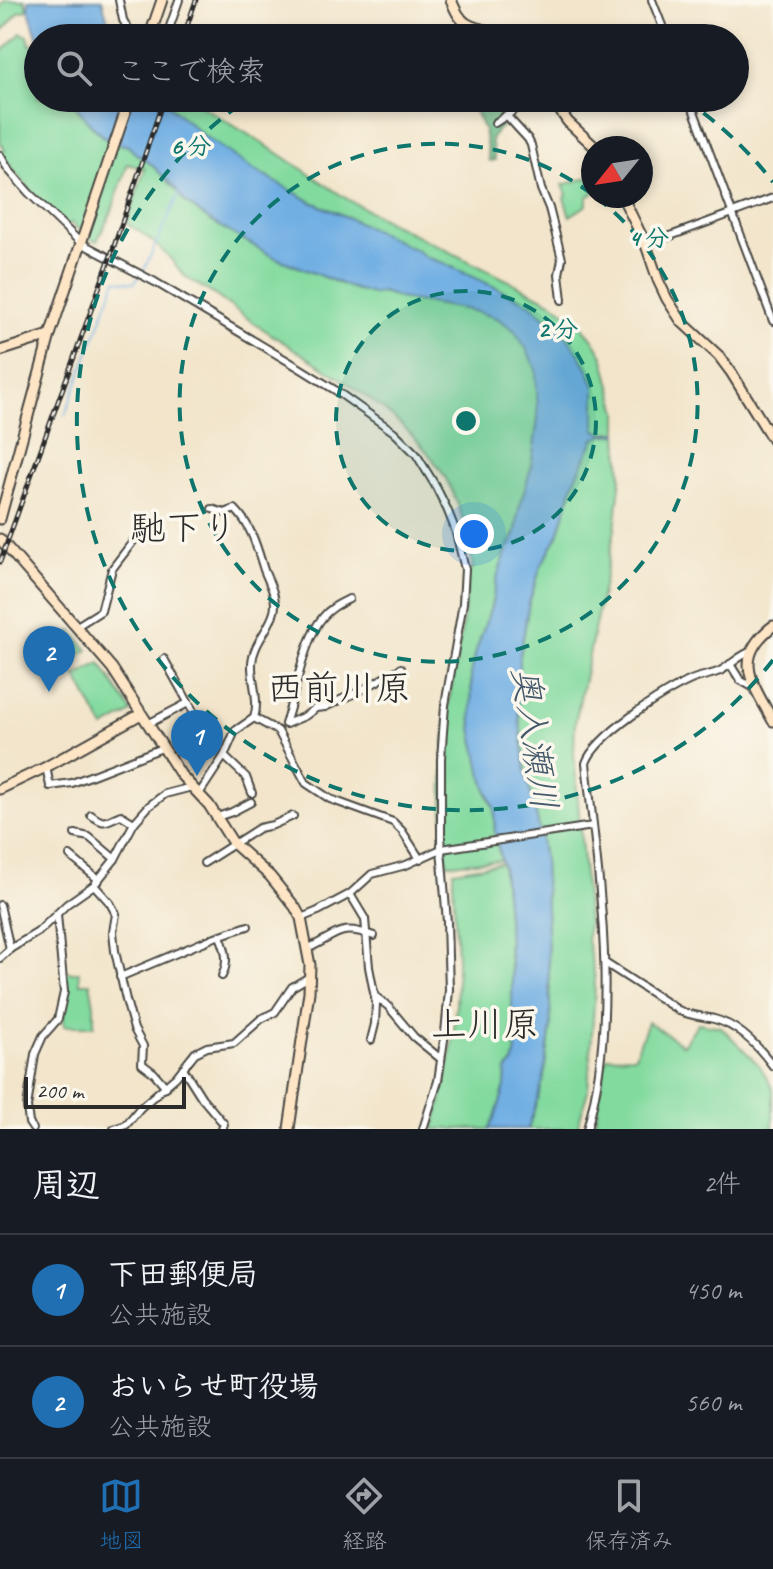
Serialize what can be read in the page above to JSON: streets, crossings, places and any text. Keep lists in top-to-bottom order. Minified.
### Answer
{"districts":["馳下り","西前川原","上川原"],"water":["奥入瀬川"],"scale_bar":"200 m","north":"bottom left","page":{"search":"ここで検索","pins":["2","1"],"scale":"200 m","heading":["周辺","2件"],"list":[{"mark":"1","name":"下田郵便局","note":"公共施設","value":"450 m"},{"mark":"2","name":"おいらせ町役場","note":"公共施設","value":"560 m"}],"nav":["地図","経路","保存済み"]},"rings":["6 分","4 分","2 分"]}
